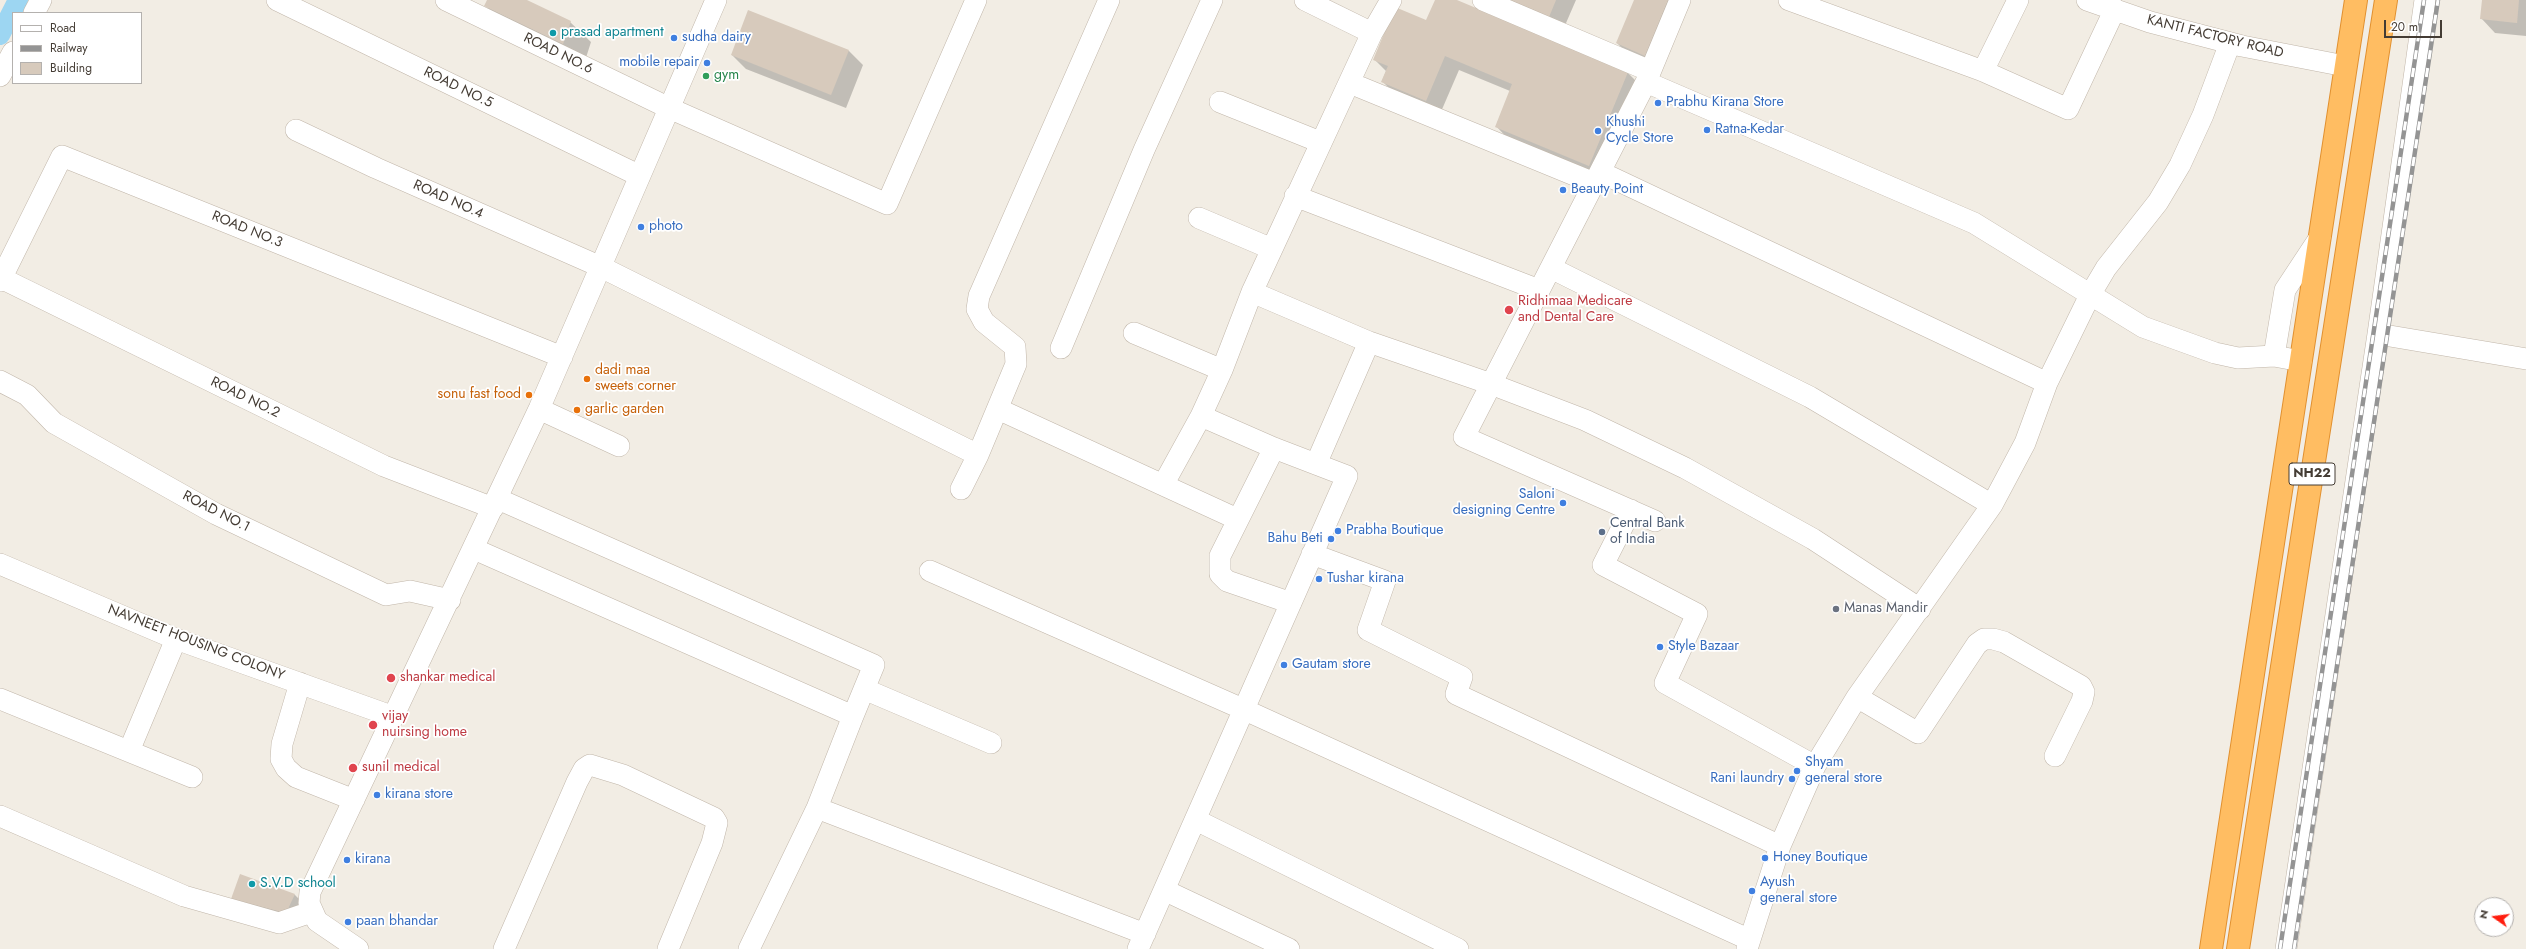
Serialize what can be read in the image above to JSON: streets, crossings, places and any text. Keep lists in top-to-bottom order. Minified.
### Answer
{"streets":{"highway":["NH22"],"street":["KANTI FACTORY ROAD","ROAD NO.6","ROAD NO.5","ROAD NO.4","ROAD NO.3","ROAD NO.2","ROAD NO.1","NAVNEET HOUSING COLONY"]},"crossings":[["KANTI FACTORY ROAD","NH22"],["ROAD NO.3","ROAD NO.2"]],"places":["prasad apartment","sudha dairy","mobile repair","gym","Prabhu Kirana Store","Ratna-Kedar","Khushi Cycle Store","Beauty Point","photo","Ridhimaa Medicare and Dental Care","dadi maa sweets corner","sonu fast food","garlic garden","Saloni designing Centre","Prabha Boutique","Central Bank of India","Bahu Beti","Tushar kirana","Manas Mandir","Style Bazaar","Gautam store","shankar medical","vijay nuirsing home","sunil medical","Shyam general store","Rani laundry","kirana store","Honey Boutique","kirana","S.V.D school","Ayush general store","paan bhandar"],"legend":["Road","Railway","Building"],"scale_bar":"20 m","north":"left"}
